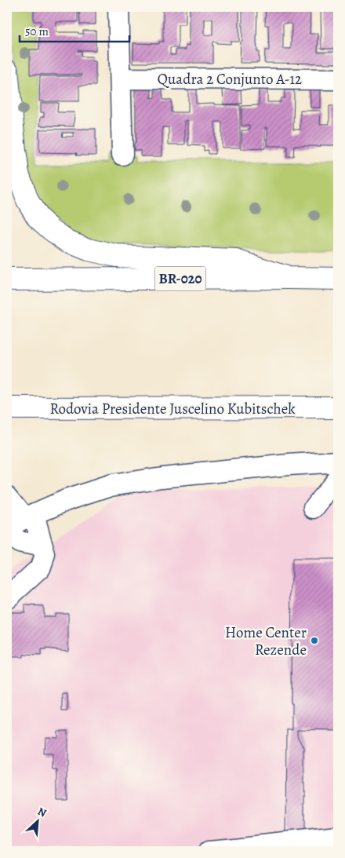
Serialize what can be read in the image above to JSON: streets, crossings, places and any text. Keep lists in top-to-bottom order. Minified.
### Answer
{"streets":{"main road":["BR-020","Rodovia Presidente Juscelino Kubitschek"],"street":["Quadra 2 Conjunto A-12"]},"places":["Home Center Rezende"],"scale_bar":"50 m","north":"top right"}
